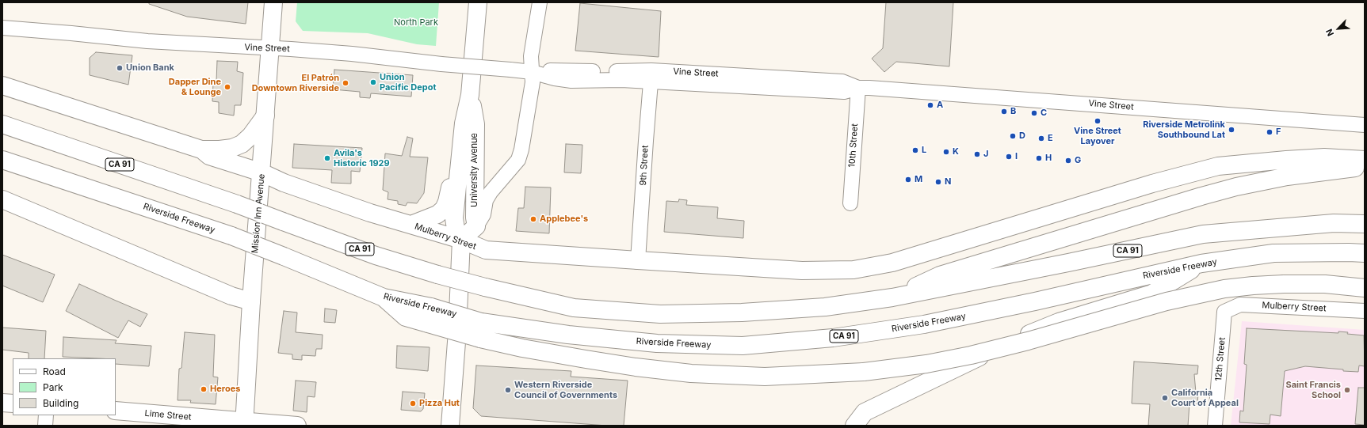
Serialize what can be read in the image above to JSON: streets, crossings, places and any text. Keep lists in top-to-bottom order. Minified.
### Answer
{"streets":{"main road":["CA 91","University Avenue","Mission Inn Avenue","Riverside Freeway","Mulberry Street","Lime Street"],"street":["Vine Street","10th Street","9th Street","12th Street"]},"crossings":[["Vine Street","10th Street"],["Vine Street","9th Street"],["Vine Street","Mission Inn Avenue"],["9th Street","Mulberry Street"],["University Avenue","Mulberry Street"],["Mission Inn Avenue","Mulberry Street"],["Mission Inn Avenue","Lime Street"],["Mulberry Street","12th Street"]],"parks":["North Park"],"places":["Union Bank","Union Pacific Depot","El Patrón Downtown Riverside","Dapper Dine & Lounge","A","B","C","Vine Street Layover","Riverside Metrolink Southbound Lat","F","D","E","L","K","J","I","Avila's Historic 1929","H","G","M","N","Applebee's","Heroes","Western Riverside Council of Governments","Saint Francis School","California Court of Appeal","Pizza Hut"],"legend":["Road","Park","Building"],"north":"bottom left"}
